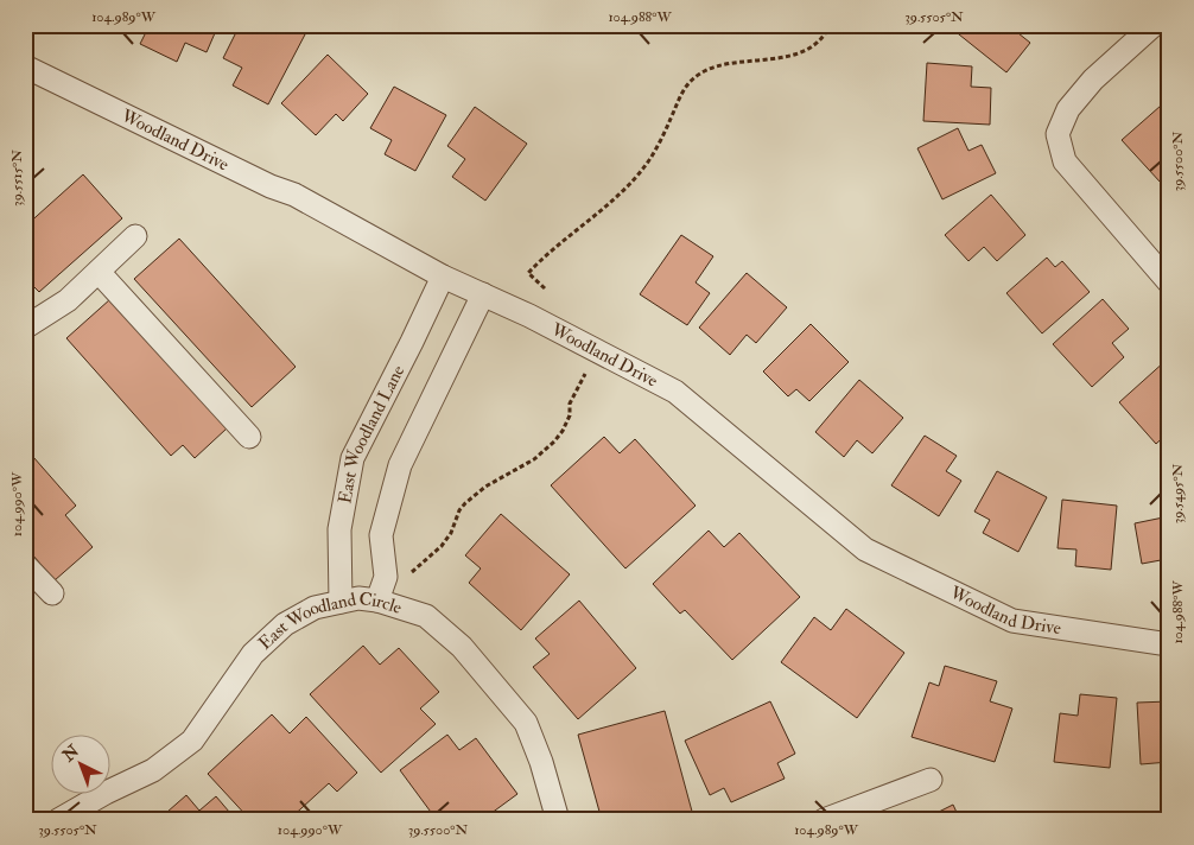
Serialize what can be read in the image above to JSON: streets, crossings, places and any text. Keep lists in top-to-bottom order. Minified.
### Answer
{"streets":{"street":["Woodland Drive","East Woodland Lane","East Woodland Circle"]},"crossings":[["Woodland Drive","East Woodland Lane"],["East Woodland Lane","East Woodland Circle"]],"north":"top left","coordinates":["104.989°W","104.988°W","39.5505°N","39.5500°N","39.5515°N","39.5495°N","104.990°W"]}
